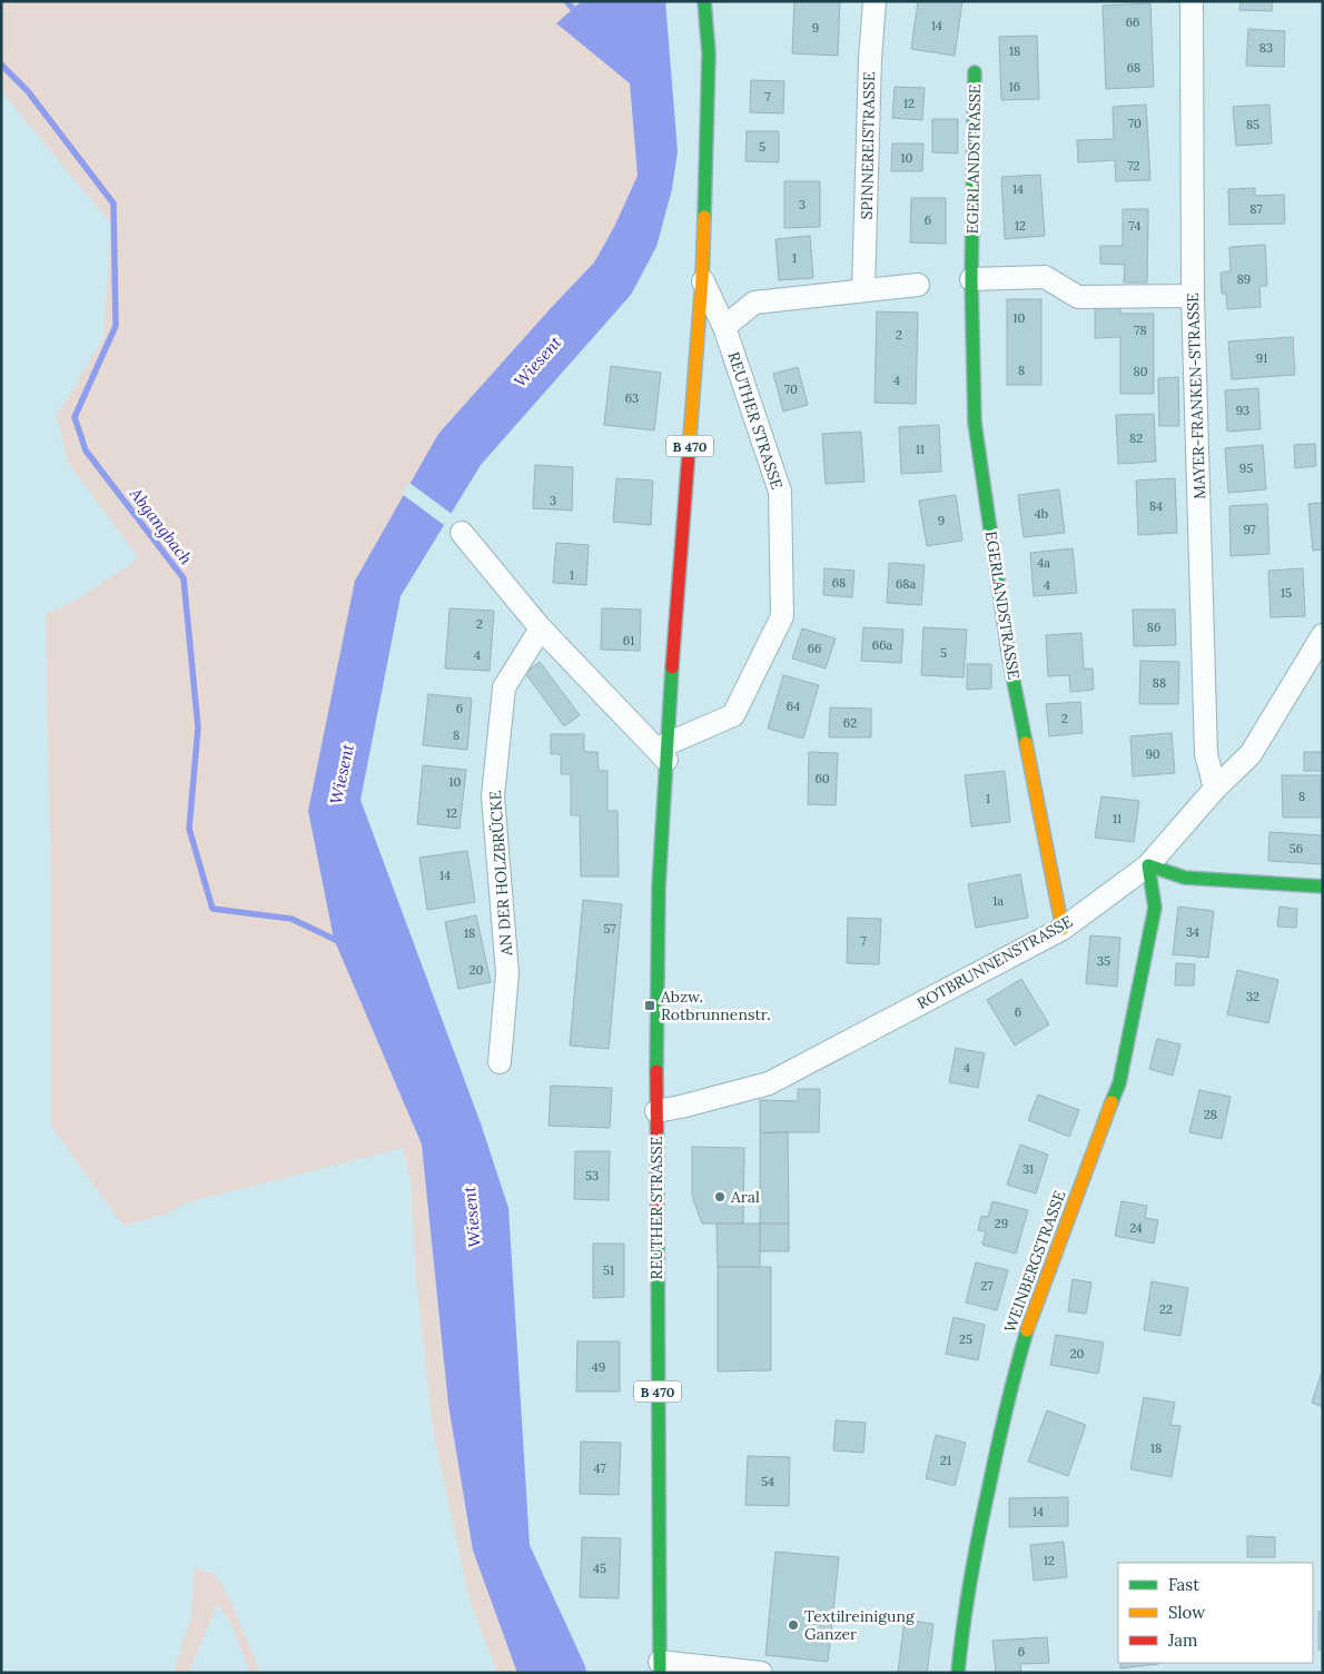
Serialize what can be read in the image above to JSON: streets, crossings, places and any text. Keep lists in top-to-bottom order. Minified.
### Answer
{"streets":{"street":["SPINNEREISTRASSE","EGERLANDSTRASSE","MAYER-FRANKEN-STRASSE","REUTHER STRASSE","B 470","AN DER HOLZBRÜCKE","ROTBRUNNENSTRASSE","WEINBERGSTRASSE"]},"crossings":[["EGERLANDSTRASSE","ROTBRUNNENSTRASSE"],["MAYER-FRANKEN-STRASSE","ROTBRUNNENSTRASSE"],["REUTHER STRASSE","ROTBRUNNENSTRASSE"],["ROTBRUNNENSTRASSE","WEINBERGSTRASSE"]],"water":["Wiesent","Abgangbach"],"places":{"transit":["Abzw. Rotbrunnenstr."],"other":["Aral","Textilreinigung Ganzer"]},"house_numbers":["66","14","9","83","18","68","16","7","12","70","85","5","10","72","14","3","87","6","12","74","1","89","10","78","2","91","8","80","4","70","63","93","82","11","95","3","84","4b","9","97","4a","1","68","68a","4","15","2","86","61","66a","66","5","4","88","64","6","2","62","8","90","60","10","8","1","12","11","56","14","1a","57","34","18","7","35","20","32","6","4","28","31","53","29","24","51","27","22","25","20","49","18","21","47","54","14","12","45","6"],"legend":["Fast","Slow","Jam"]}
